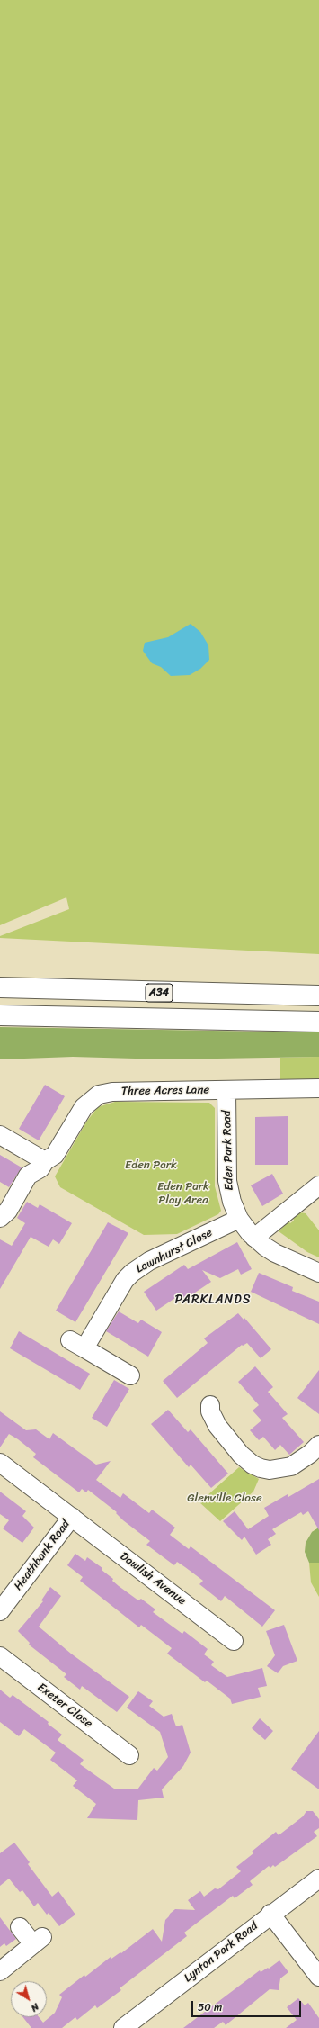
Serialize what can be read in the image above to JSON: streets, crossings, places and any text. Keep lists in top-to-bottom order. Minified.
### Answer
{"streets":{"highway":["A34"],"street":["Three Acres Lane","Eden Park Road","Lawnhurst Close","Heathbank Road","Dawlish Avenue","Exeter Close","Lynton Park Road"]},"crossings":[["Three Acres Lane","Eden Park Road"],["Eden Park Road","Lawnhurst Close"],["Heathbank Road","Dawlish Avenue"]],"districts":["PARKLANDS"],"parks":["Eden Park","Eden Park Play Area","Glenville Close"],"scale_bar":"50 m","north":"bottom right"}
